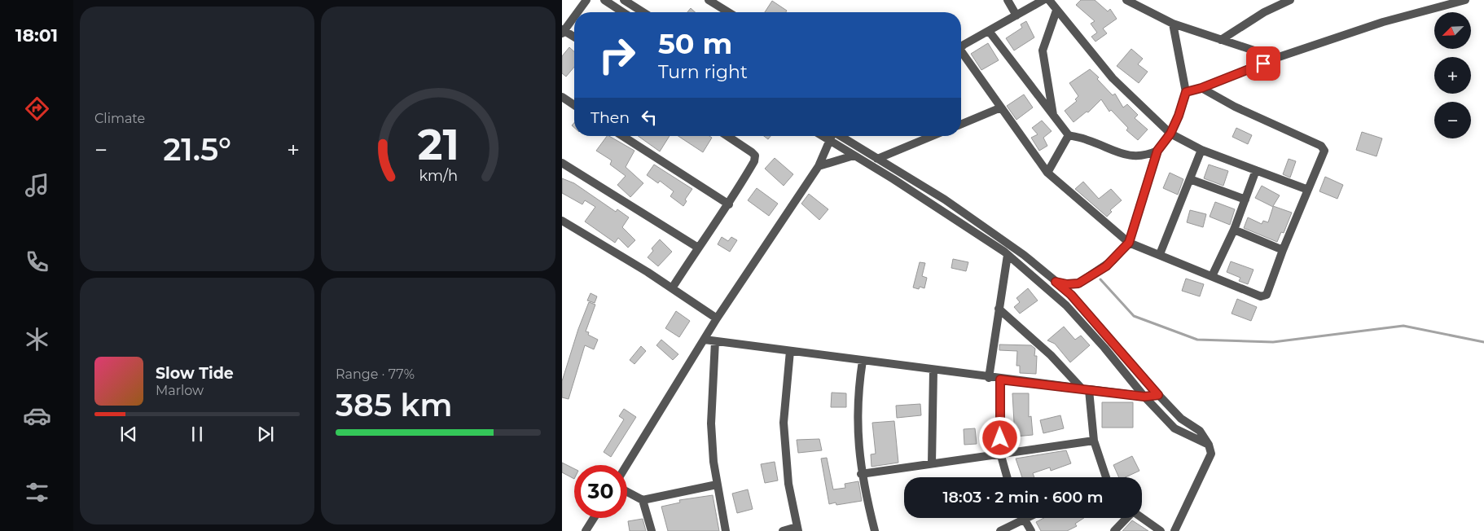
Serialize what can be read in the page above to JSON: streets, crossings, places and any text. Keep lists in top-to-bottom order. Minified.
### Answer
{"north":"bottom left","page":{"tabs":"18:01","tile":["Climate",["Range · 77%","385 km"]],"map_buttons":["+","−"],"turn":["50 m","Turn right"],"then":"Then","heat":["−","21.5°","+"],"song":["Slow Tide","Marlow"],"limit":"30","trip":"18:03 · 2 min · 600 m","gauge":["21","km/h"]}}
